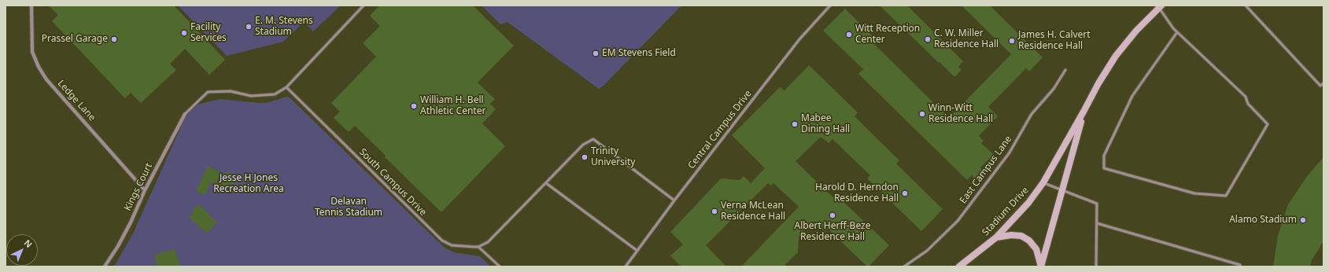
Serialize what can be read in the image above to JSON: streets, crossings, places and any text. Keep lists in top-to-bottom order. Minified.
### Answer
{"streets":{"main road":["Stadium Drive"],"street":["Ledge Lane","Kings Court"],"lane":["Central Campus Drive","East Campus Lane","South Campus Drive"]},"crossings":[["Ledge Lane","Kings Court"]],"parks":["Jesse H Jones Recreation Area","Delavan Tennis Stadium"],"places":["E. M. Stevens Stadium","Facility Services","Witt Reception Center","Prassel Garage","C. W. Miller Residence Hall","James H. Calvert Residence Hall","EM Stevens Field","William H. Bell Athletic Center","Winn-Witt Residence Hall","Mabee Dining Hall","Trinity University","Harold D. Herndon Residence Hall","Verna McLean Residence Hall","Albert Herff-Beze Residence Hall","Alamo Stadium"],"north":"top right"}
